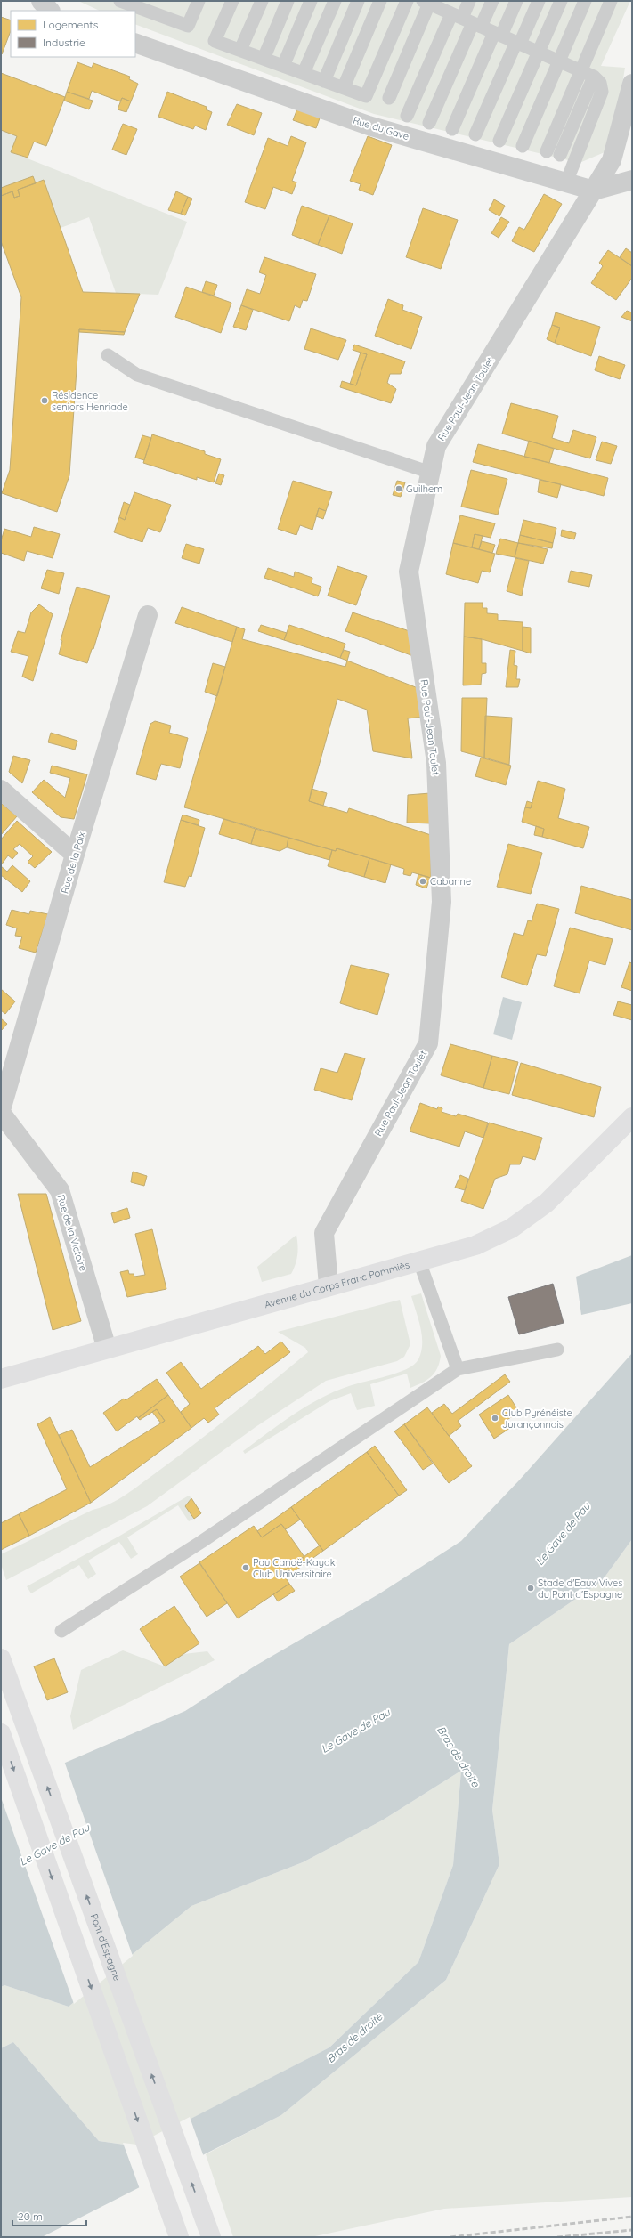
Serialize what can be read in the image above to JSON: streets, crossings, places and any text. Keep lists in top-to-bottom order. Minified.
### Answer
{"streets":{"main road":["Avenue du Corps Franc Pommiès","Pont d'Espagne"],"street":["Rue du Gave","Rue Paul-Jean Toulet","Rue de la Paix","Rue de la Victoire"]},"crossings":[["Rue du Gave","Rue Paul-Jean Toulet"],["Rue Paul-Jean Toulet","Avenue du Corps Franc Pommiès"],["Rue de la Victoire","Avenue du Corps Franc Pommiès"]],"water":["Le Gave de Pau","Bras de droite"],"places":["Résidence seniors Henriade","Guilhem","Cabanne","Club Pyrénéiste Jurançonnais","Pau Canoë-Kayak Club Universitaire","Stade d'Eaux Vives du Pont d'Espagne"],"legend":["Logements","Industrie"],"scale_bar":"20 m"}
